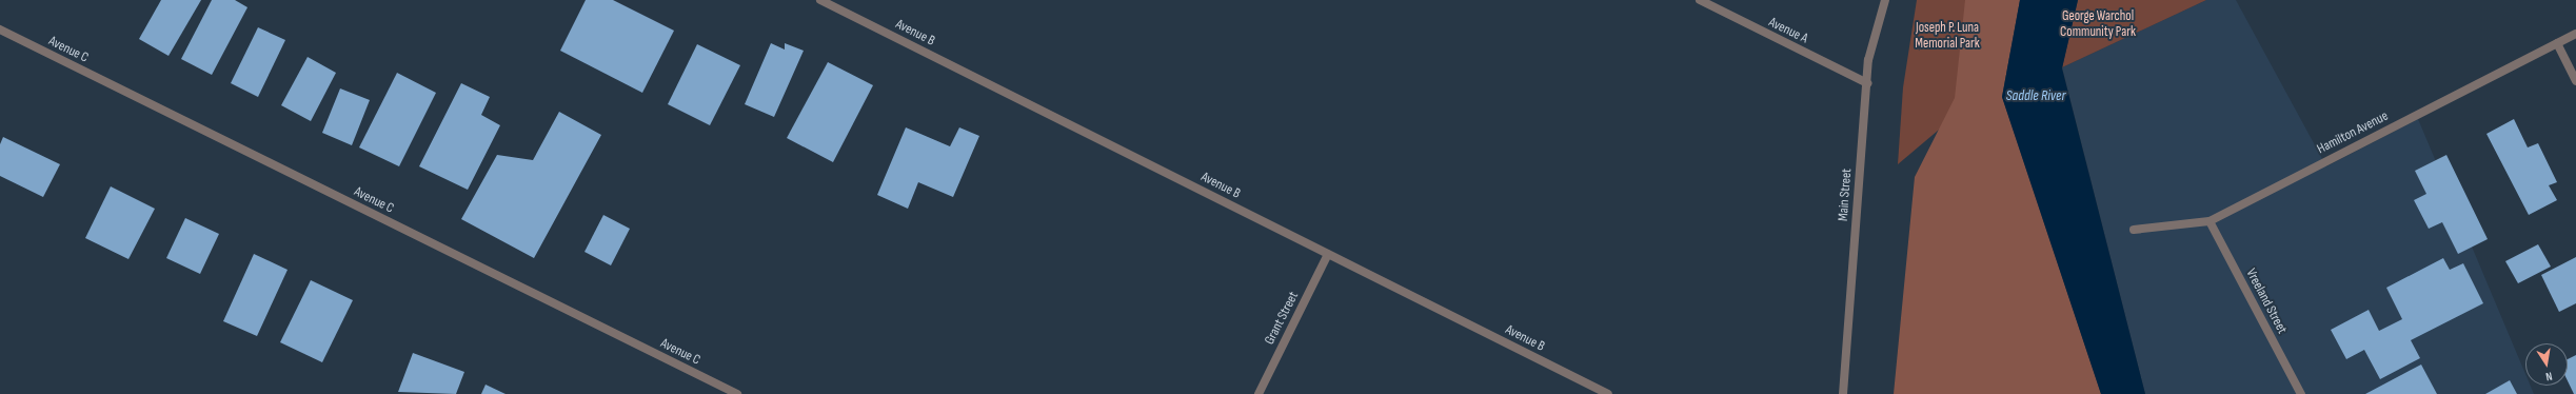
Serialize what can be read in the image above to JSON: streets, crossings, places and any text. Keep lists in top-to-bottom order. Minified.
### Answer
{"streets":{"street":["Avenue A","Avenue B","Avenue C","Hamilton Avenue","Main Street","Vreeland Street","Grant Street"]},"crossings":[["Avenue A","Main Street"],["Avenue B","Grant Street"],["Hamilton Avenue","Vreeland Street"]],"water":["Saddle River"],"parks":["George Warchol Community Park","Joseph P. Luna Memorial Park"],"north":"bottom"}
